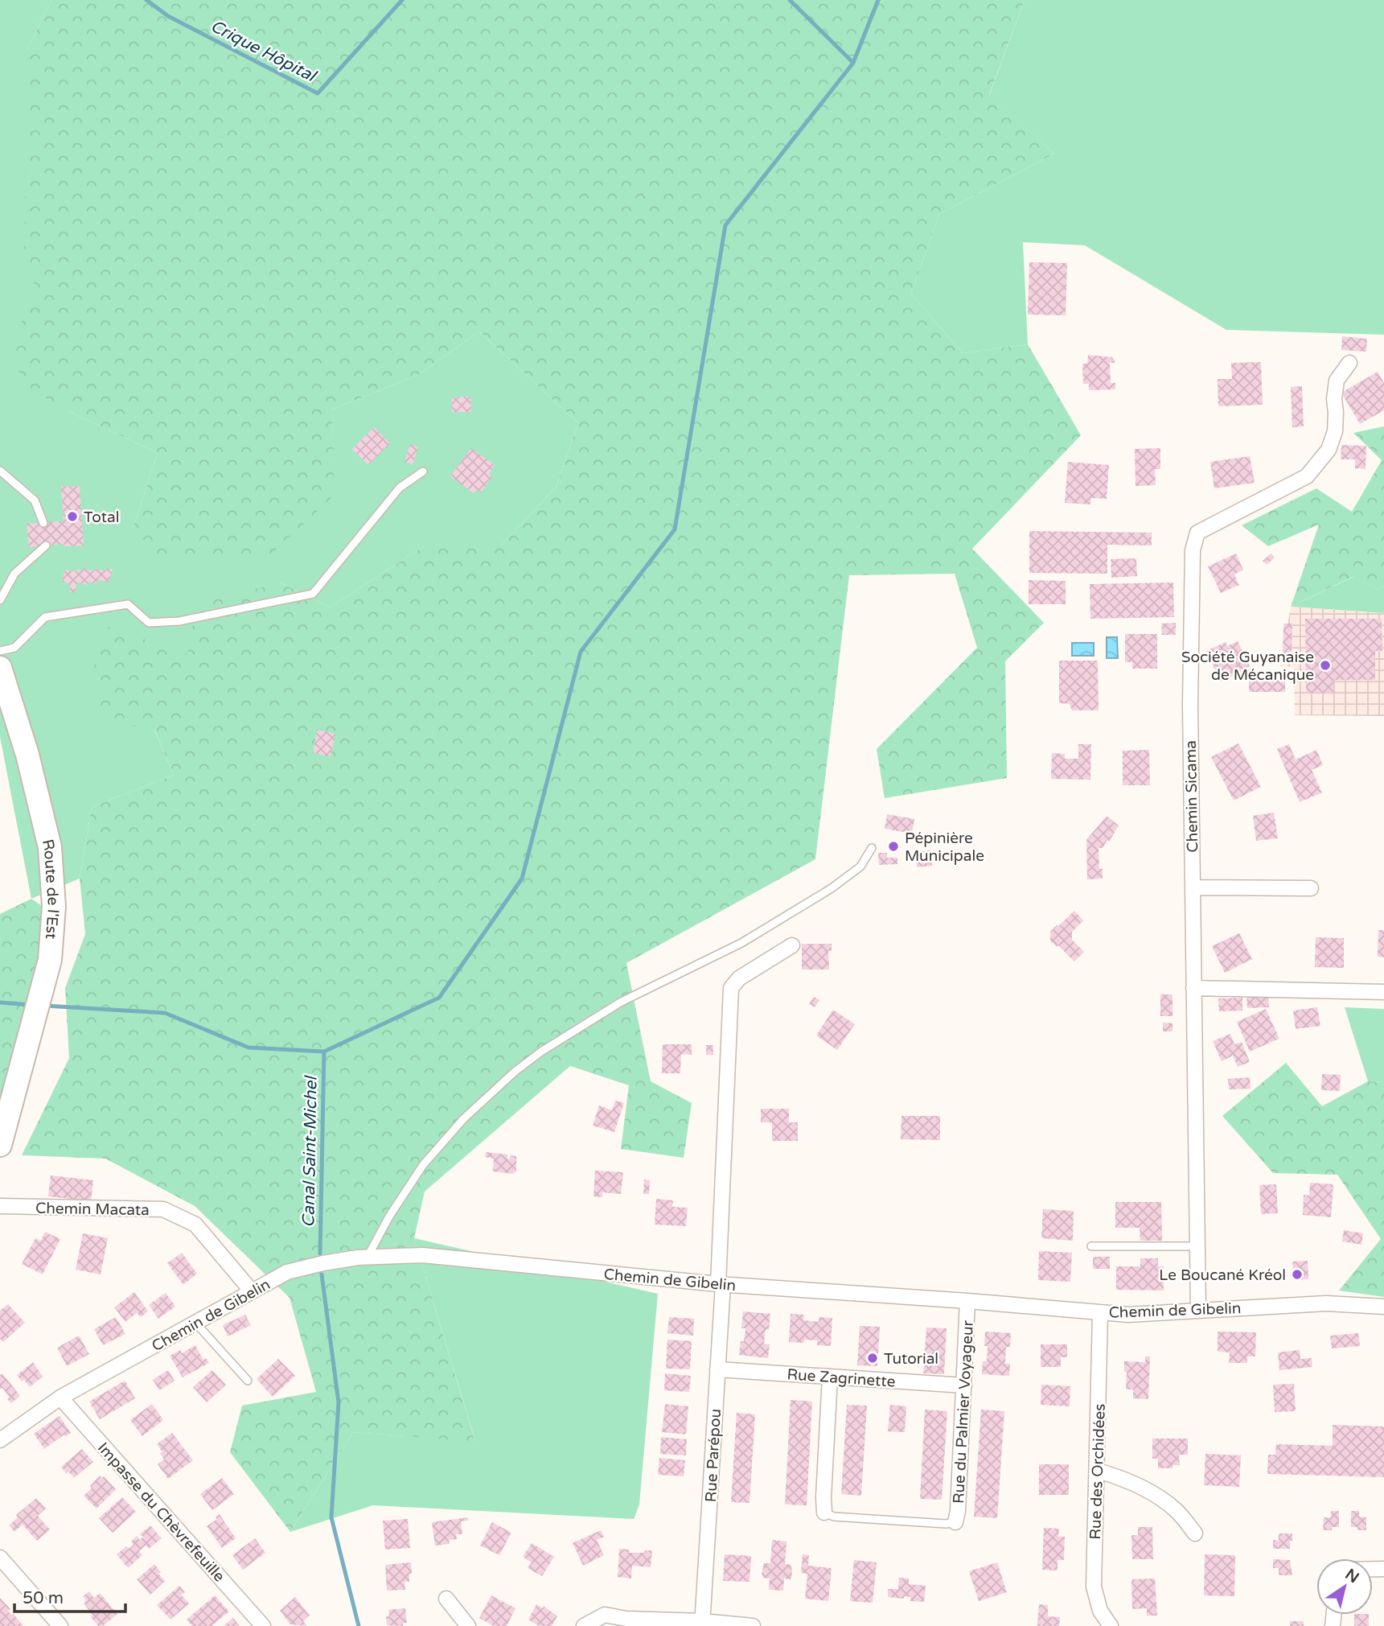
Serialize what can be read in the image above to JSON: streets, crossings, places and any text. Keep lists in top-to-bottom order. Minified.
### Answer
{"streets":{"main road":["Route de l'Est"],"street":["Chemin Sicama","Chemin Macata","Chemin de Gibelin","Rue Zagrinette","Rue du Palmier Voyageur","Rue Parépou","Rue des Orchidées","Impasse du Chèvrefeuille"]},"crossings":[["Chemin Sicama","Chemin de Gibelin"],["Chemin Macata","Chemin de Gibelin"],["Chemin de Gibelin","Rue du Palmier Voyageur"],["Chemin de Gibelin","Rue Parépou"],["Chemin de Gibelin","Rue des Orchidées"],["Chemin de Gibelin","Impasse du Chèvrefeuille"],["Rue Zagrinette","Rue du Palmier Voyageur"],["Rue Zagrinette","Rue Parépou"]],"water":["Crique Hôpital","Canal Saint-Michel"],"places":["Total","Société Guyanaise de Mécanique","Pépinière Municipale","Le Boucané Kréol","Tutorial"],"scale_bar":"50 m","north":"top right"}
